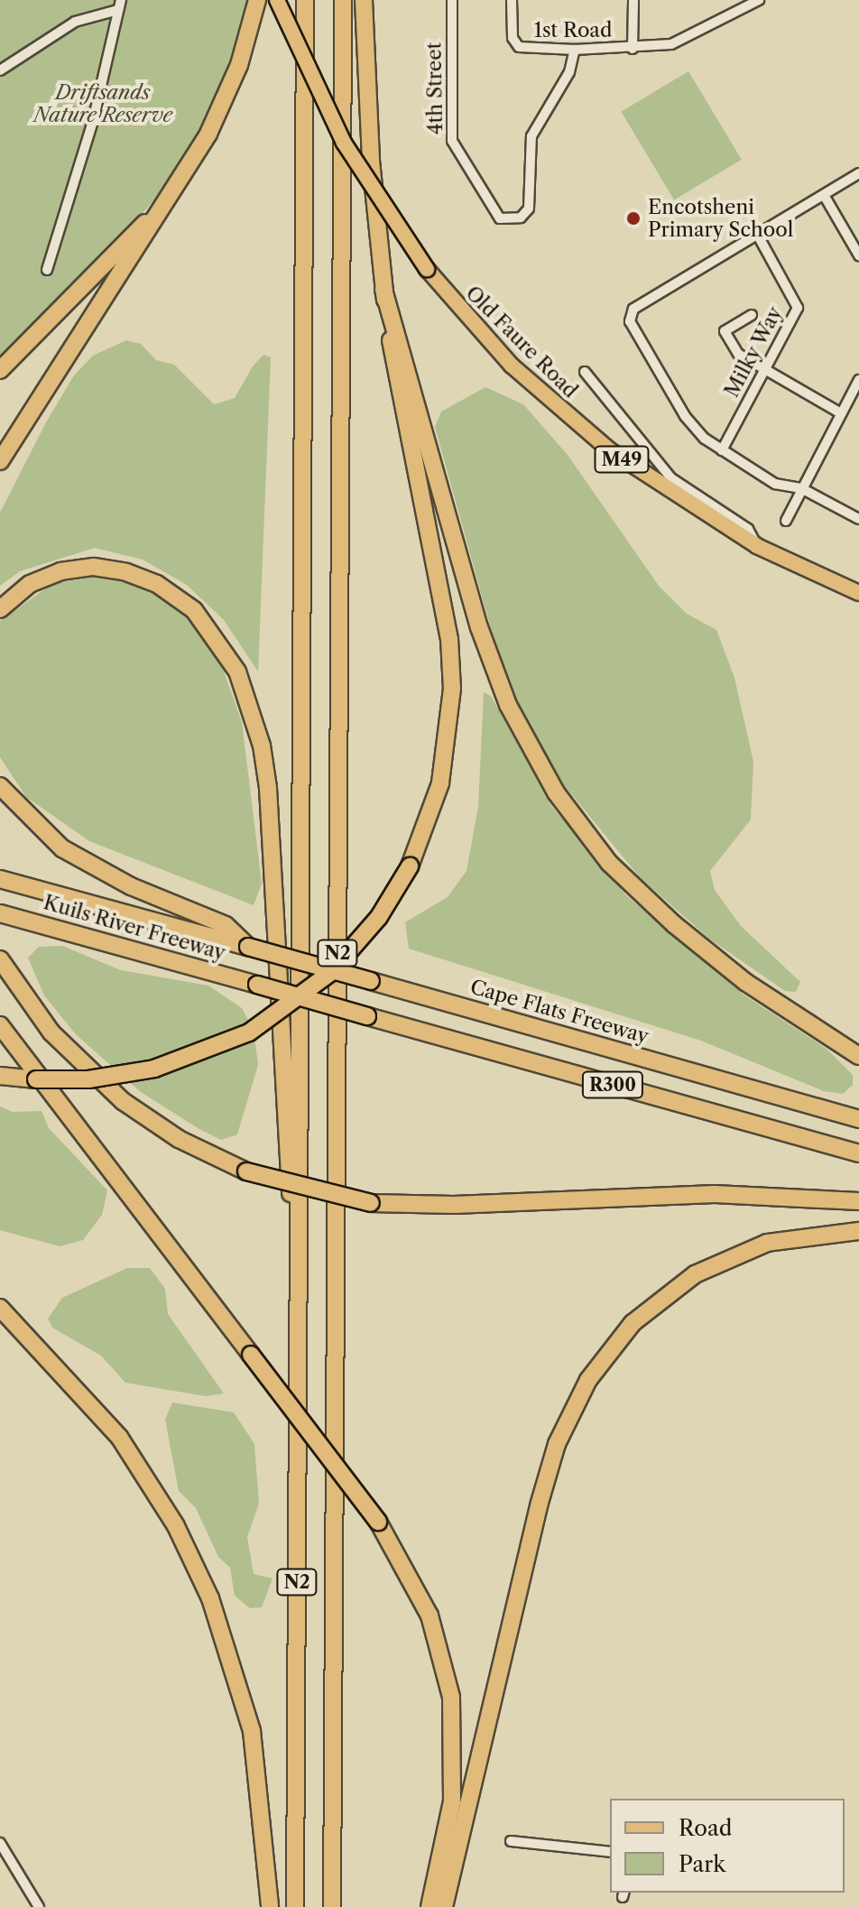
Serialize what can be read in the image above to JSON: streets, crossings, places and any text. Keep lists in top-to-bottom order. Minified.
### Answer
{"streets":{"highway":["Kuils River Freeway","N2","Cape Flats Freeway","R300"],"main road":["Old Faure Road","M49"],"street":["1st Road","4th Street","Milky Way"]},"crossings":[["1st Road","4th Street"],["Kuils River Freeway","Cape Flats Freeway"]],"parks":["Driftsands Nature Reserve"],"places":["Encotsheni Primary School"],"legend":["Road","Park"]}
